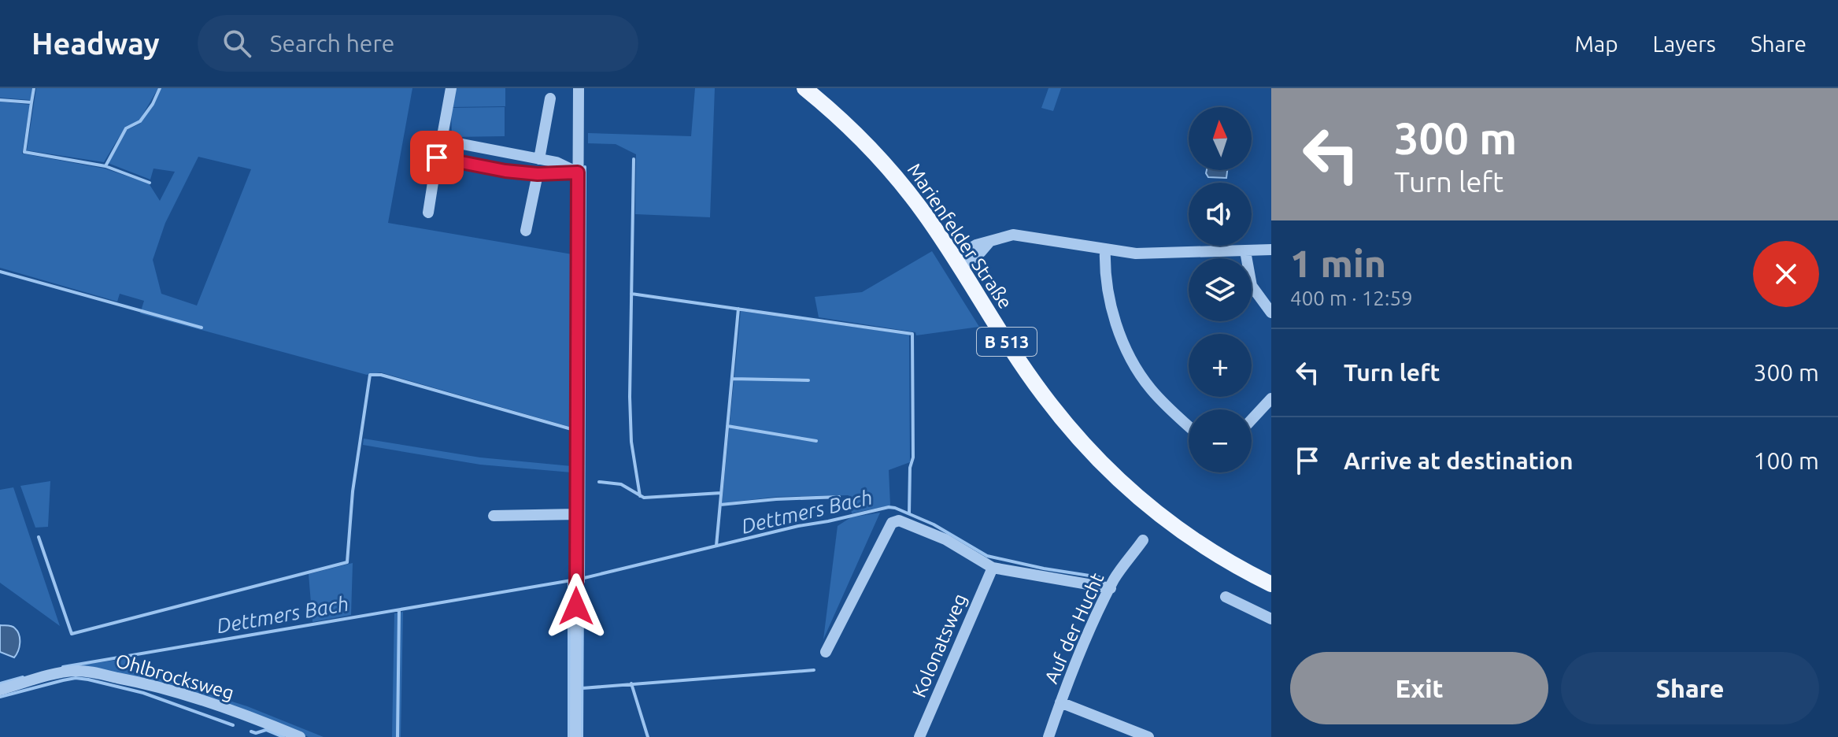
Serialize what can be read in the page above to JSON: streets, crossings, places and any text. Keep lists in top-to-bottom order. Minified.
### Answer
{"streets":{"main road":["Marienfelder Straße","B 513"],"street":["Auf der Hucht","Kolonatsweg","Ohlbrocksweg"]},"water":["Dettmers Bach"],"north":"top","page":{"header":"Headway","search":"Search here","nav":["Map","Layers","Share"],"turn":["300 m","Turn left"],"map_buttons":["+","−"],"heading":["1 min","400 m · 12:59"],"list":[{"name":"Turn left","value":"300 m"},{"name":"Arrive at destination","value":"100 m"}],"buttons":["Exit","Share"]}}
